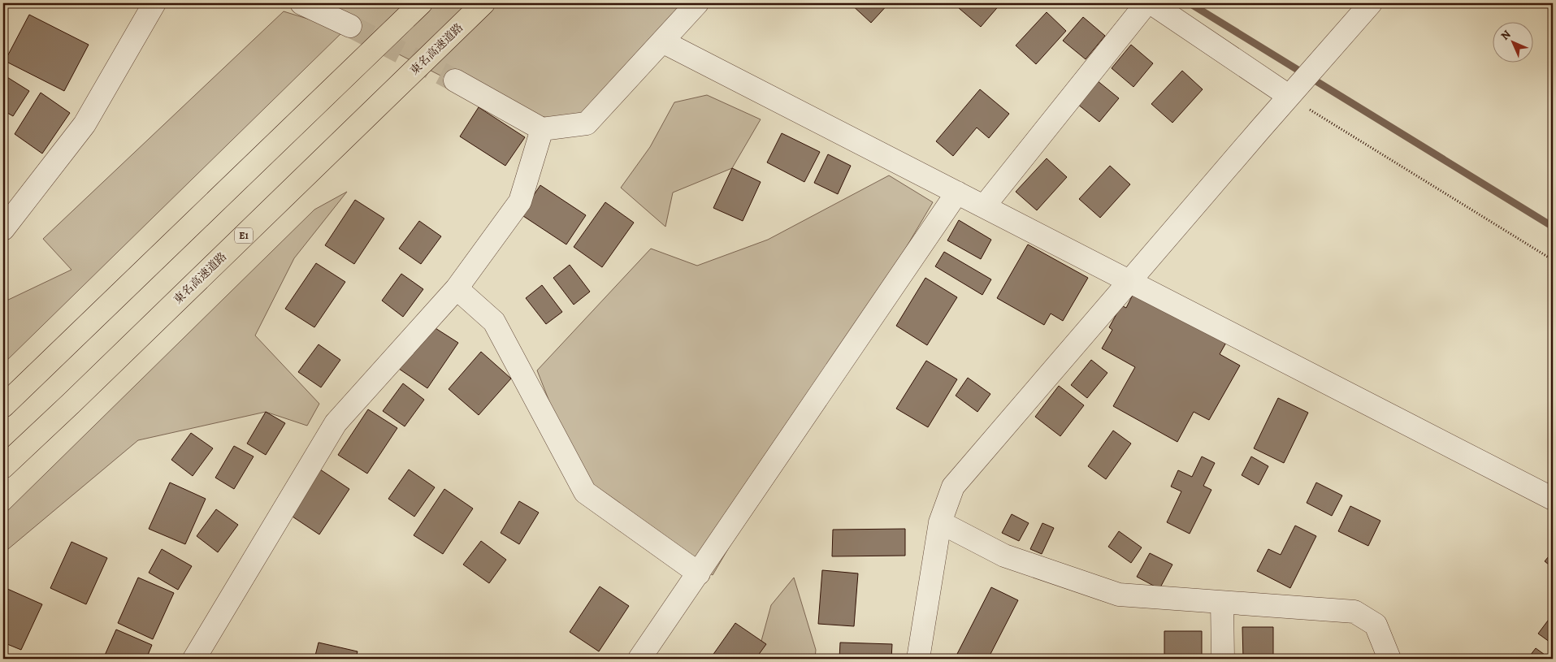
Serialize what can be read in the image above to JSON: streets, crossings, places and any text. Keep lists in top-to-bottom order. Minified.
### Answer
{"streets":{"highway":["東名高速道路","E1"]},"north":"top left"}
